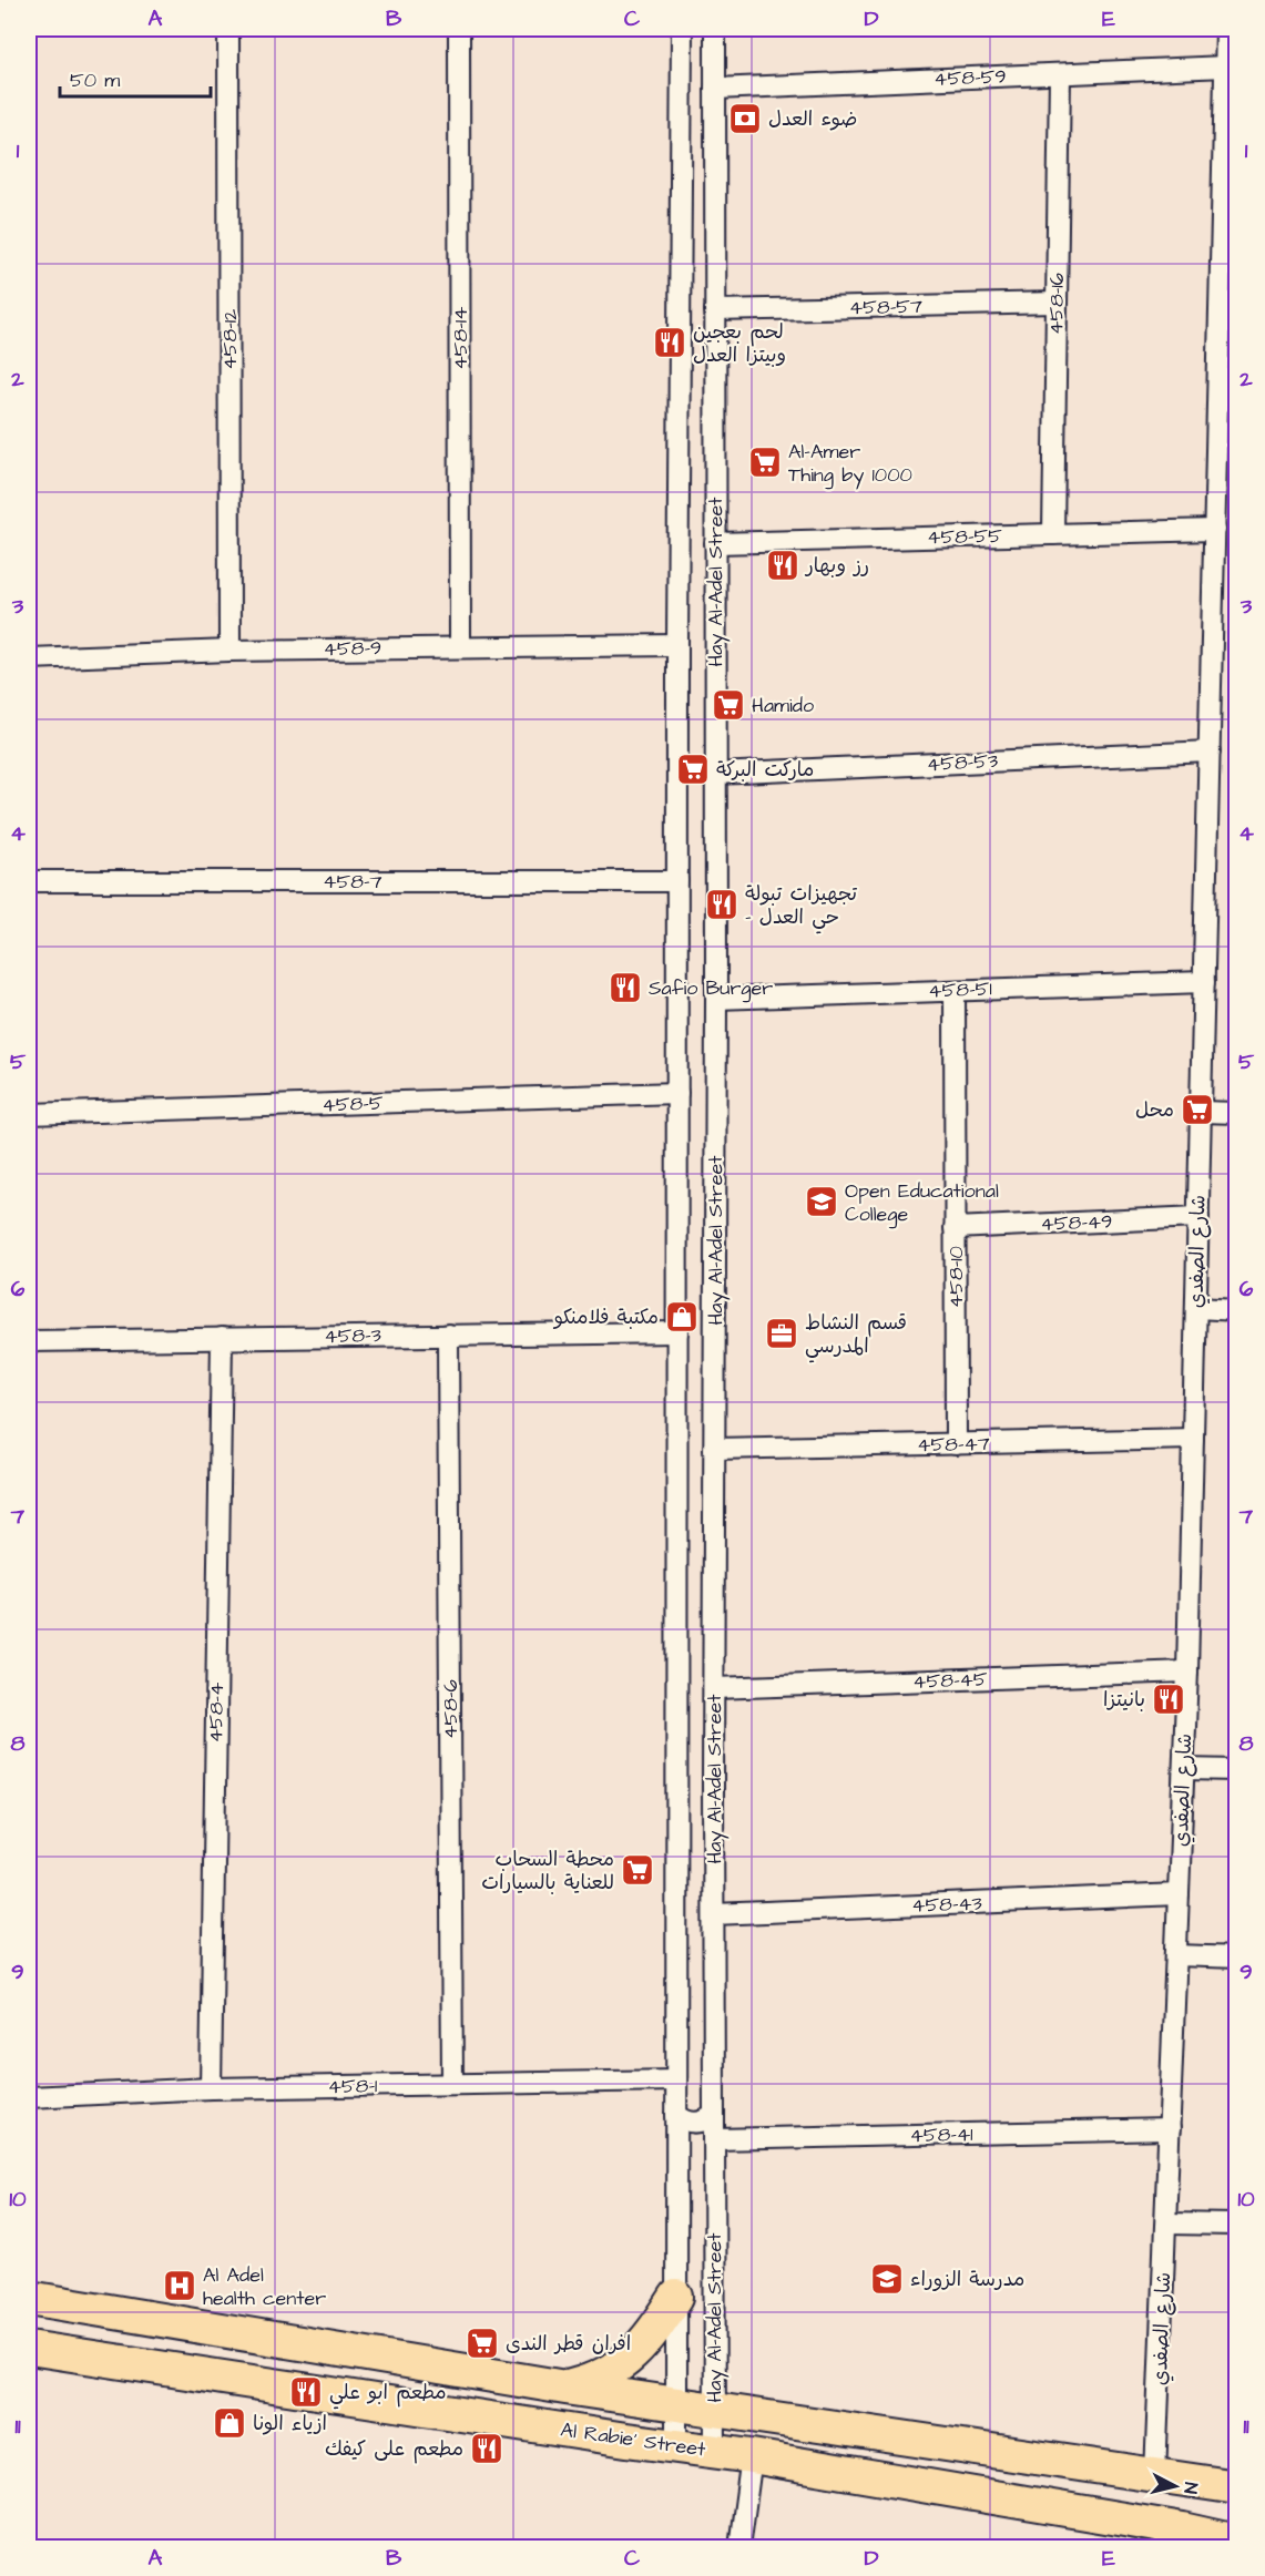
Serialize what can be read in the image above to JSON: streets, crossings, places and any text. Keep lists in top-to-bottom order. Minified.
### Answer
{"streets":{"main road":["Al Rabie' Street"],"street":["458-59","458-16","458-57","458-14","458-12","458-55","Hay Al-Adel Street","458-9","458-53","458-7","458-51","458-5","458-49","شارع الصفدي","458-10","458-3","458-47","458-45","458-6","458-4","458-43","458-1","458-41"]},"crossings":[["458-59","458-16"],["458-59","Hay Al-Adel Street"],["458-59","شارع الصفدي"],["458-16","458-57"],["458-16","458-55"],["458-57","Hay Al-Adel Street"],["458-14","458-9"],["458-12","458-9"],["458-55","Hay Al-Adel Street"],["458-55","شارع الصفدي"],["Hay Al-Adel Street","458-9"],["Hay Al-Adel Street","458-53"],["Hay Al-Adel Street","458-7"],["Hay Al-Adel Street","458-51"],["Hay Al-Adel Street","458-5"],["Hay Al-Adel Street","458-3"],["Hay Al-Adel Street","458-47"],["Hay Al-Adel Street","458-45"],["Hay Al-Adel Street","458-43"],["Hay Al-Adel Street","458-1"],["Hay Al-Adel Street","458-41"],["Hay Al-Adel Street","Al Rabie' Street"],["458-53","شارع الصفدي"],["458-51","شارع الصفدي"],["458-51","458-10"],["458-49","شارع الصفدي"],["458-49","458-10"],["شارع الصفدي","458-47"],["شارع الصفدي","458-45"],["شارع الصفدي","458-43"],["شارع الصفدي","458-41"],["شارع الصفدي","Al Rabie' Street"],["458-10","458-47"],["458-3","458-6"],["458-3","458-4"],["458-6","458-1"],["458-4","458-1"]],"places":{"bank":["ضوء العدل"],"restaurant":["لحم بعجين وبيتزا العدل","رز وبهار","تجهيزات تبولة - حي العدل","Safio Burger","بانيتزا","مطعم ابو علي","مطعم على كيفك"],"supermarket":["Al-Amer Thing by 1000","Hamido","ماركت البركة","محل","محطة السحاب للعناية بالسيارات","افران قطر الندى"],"school or university":["Open Educational College","مدرسة الزوراء"],"shop":["مكتبة فلامنكو","ازياء الونا"],"office":["قسم النشاط المدرسي"],"hospital":["Al Adel health center"]},"scale_bar":"50 m","north":"right","grid":{"columns":["A","B","C","D","E"],"rows":["1","2","3","4","5","6","7","8","9","10","11"]}}
